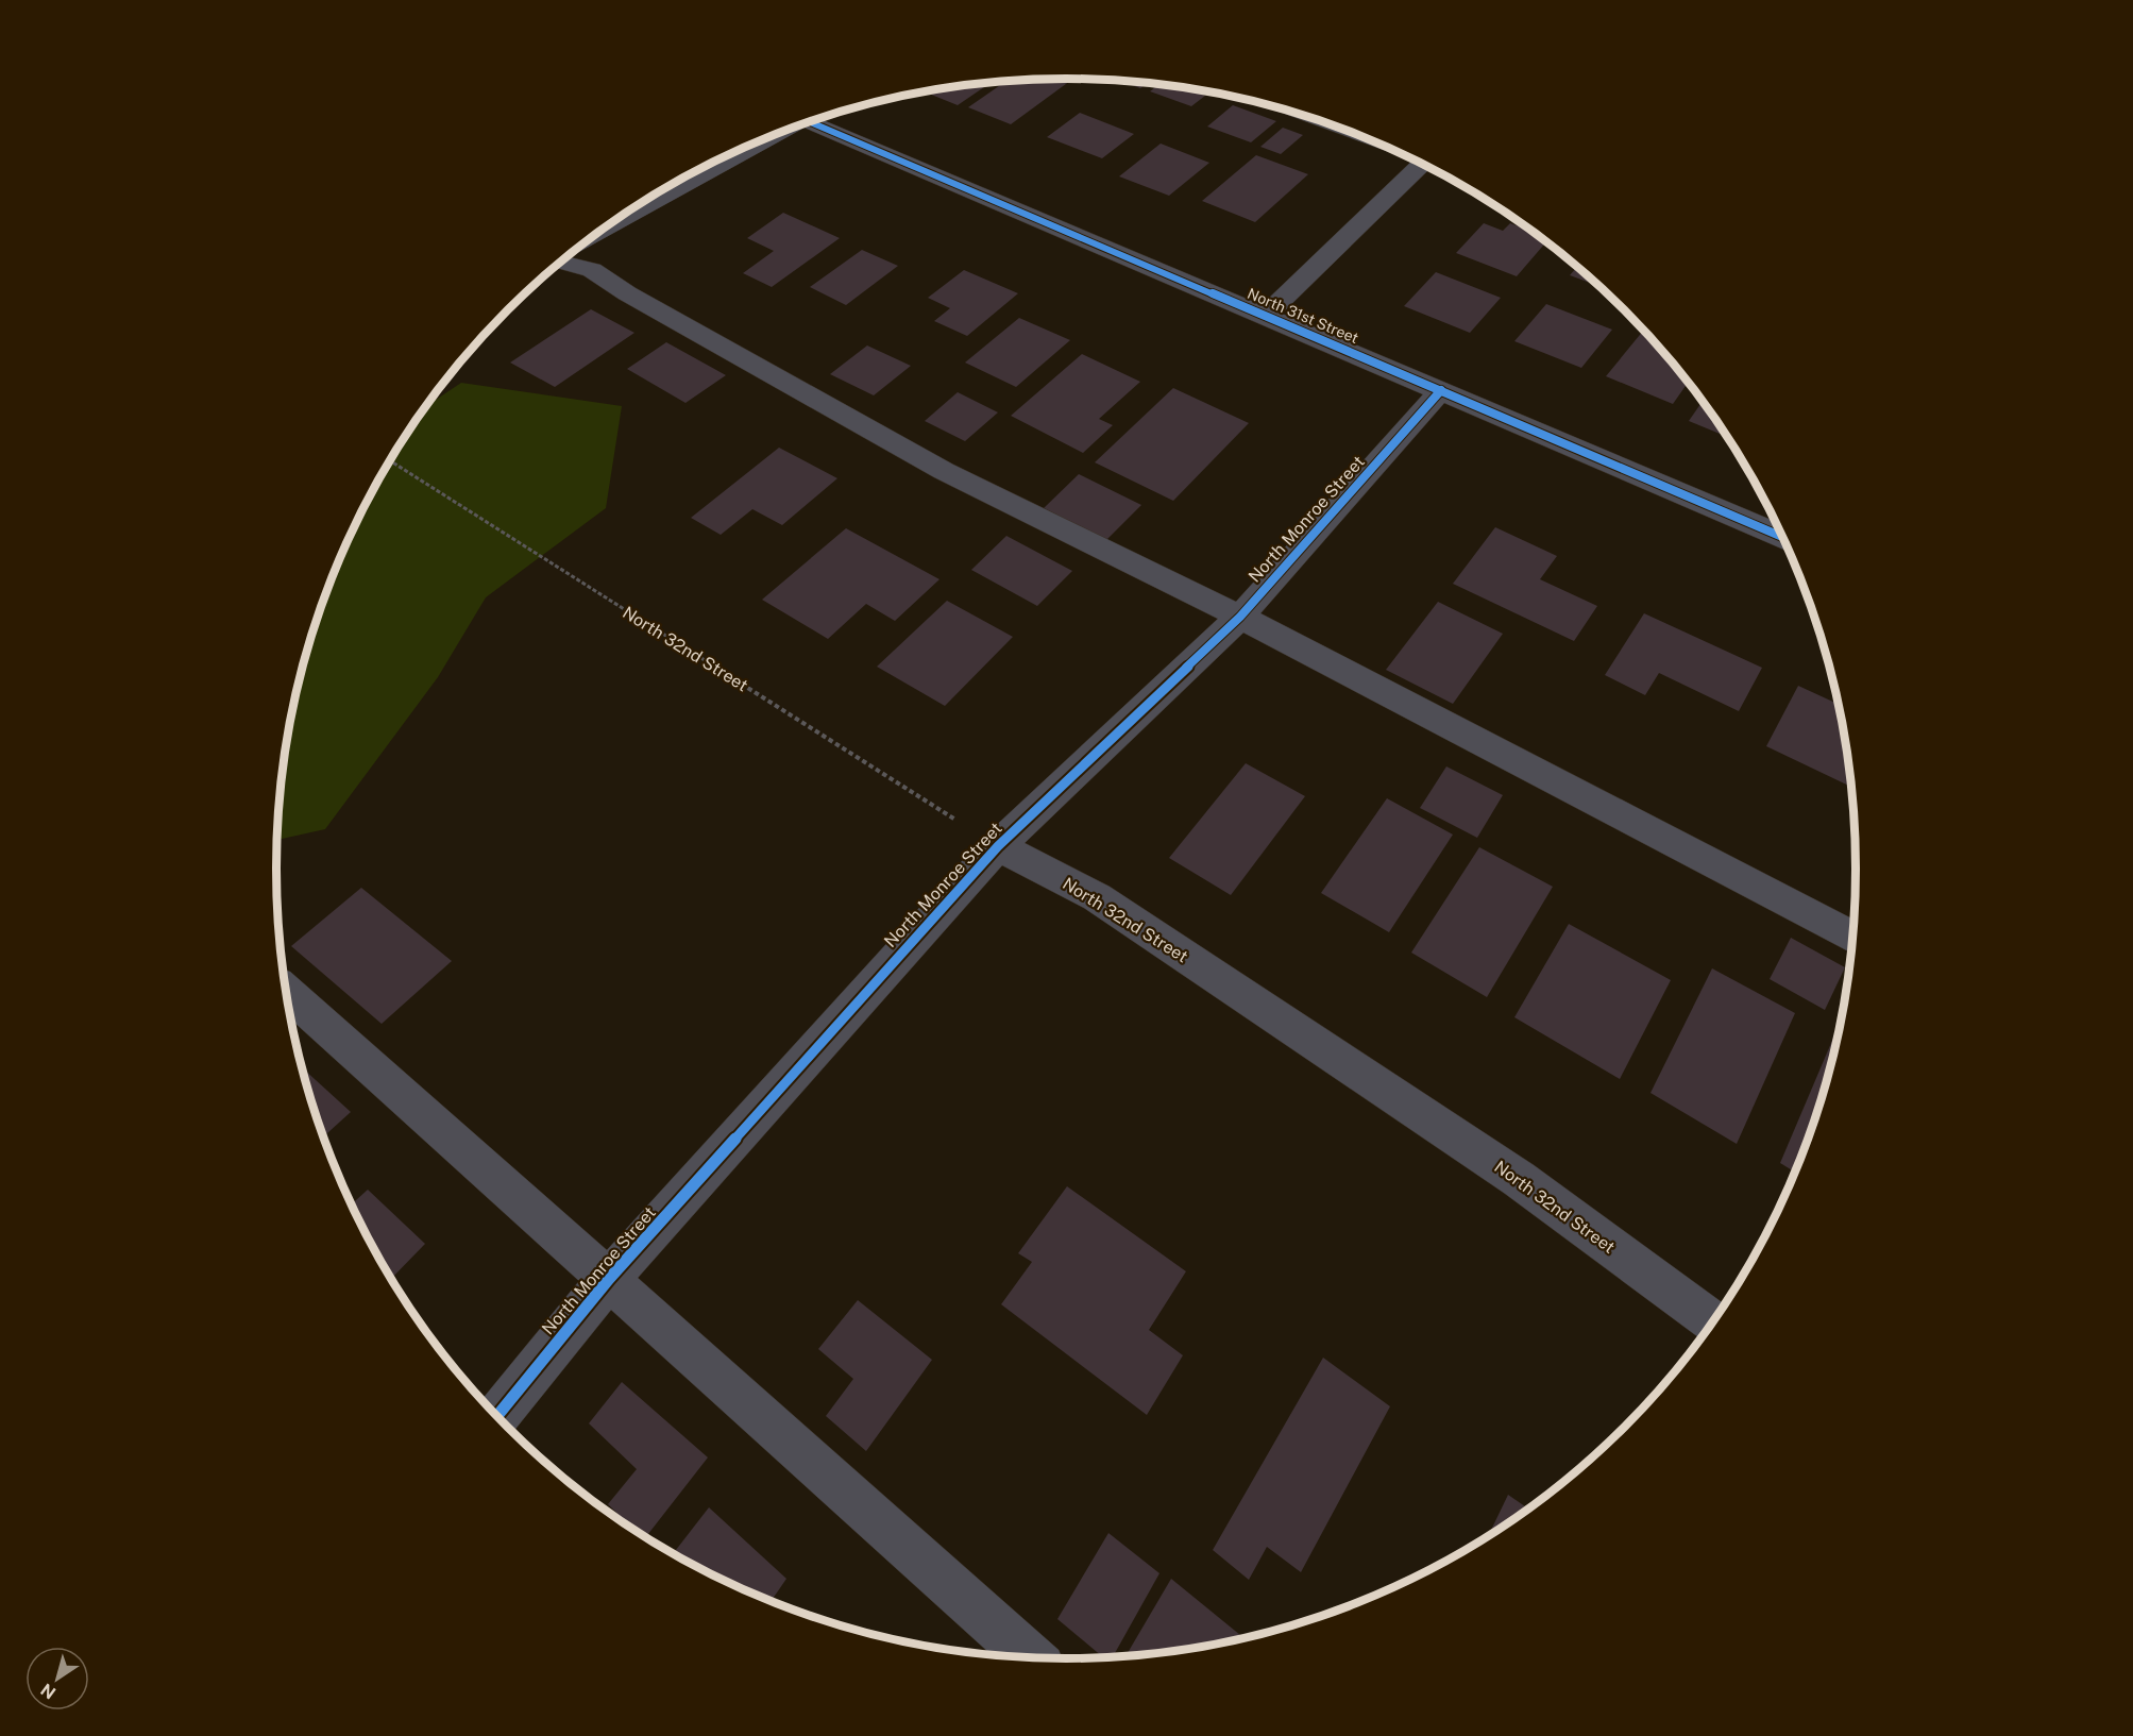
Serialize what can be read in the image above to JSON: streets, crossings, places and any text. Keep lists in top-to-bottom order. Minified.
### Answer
{"streets":{"street":["North 31st Street","North Monroe Street","North 32nd Street"]},"crossings":[["North 31st Street","North Monroe Street"],["North Monroe Street","North 32nd Street"]],"north":"bottom left"}
